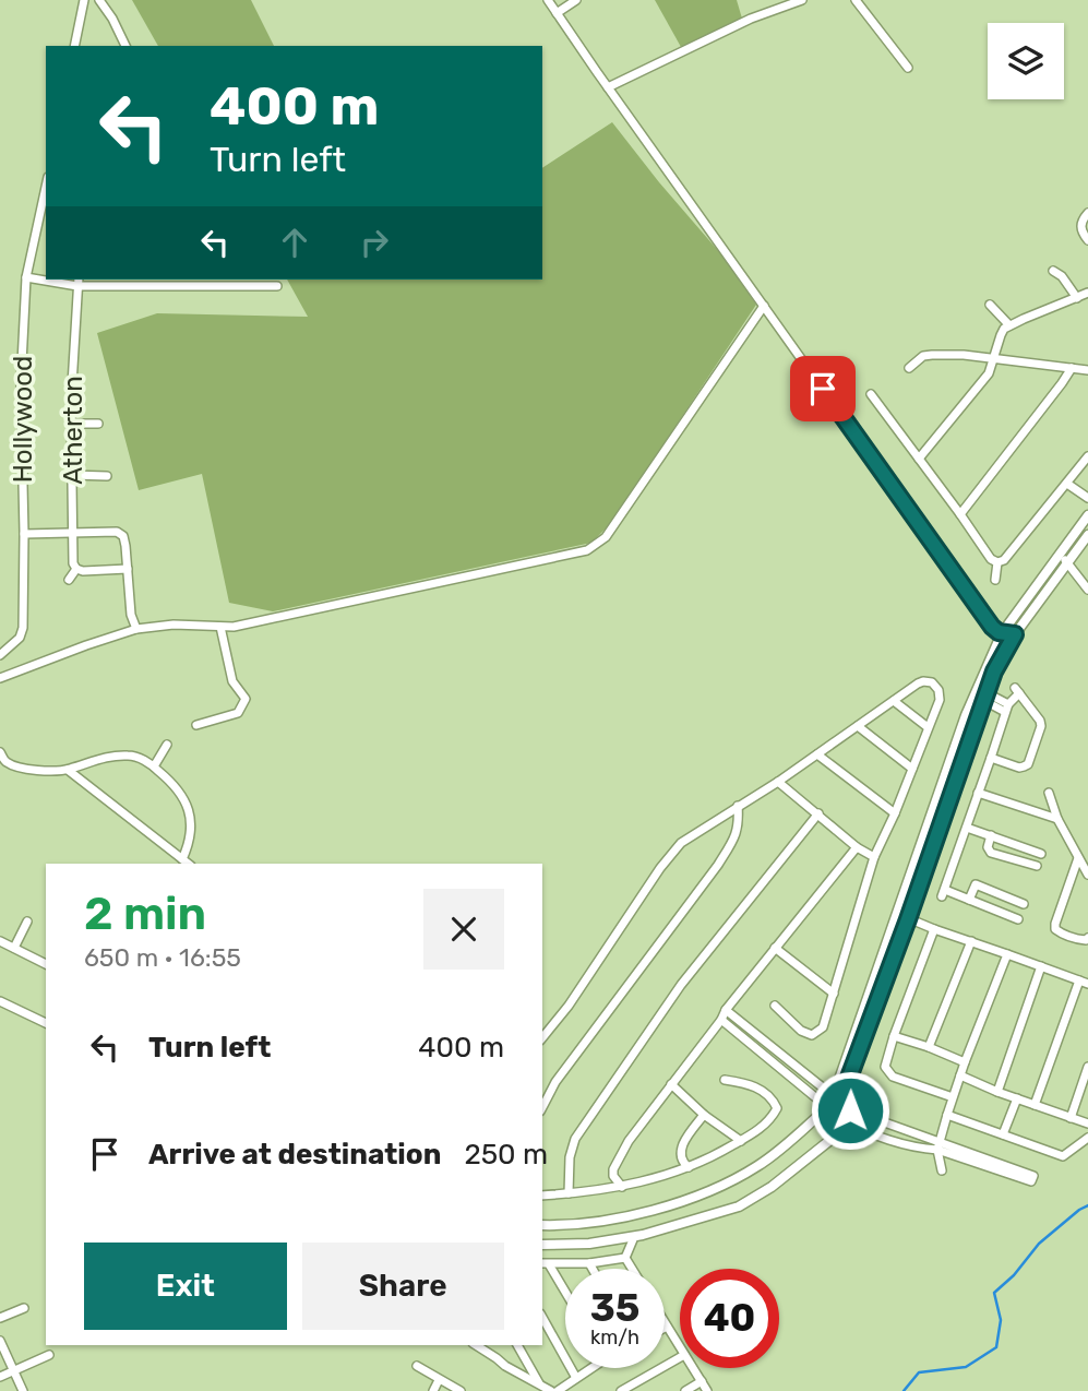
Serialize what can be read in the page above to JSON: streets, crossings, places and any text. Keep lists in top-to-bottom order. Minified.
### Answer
{"streets":{"street":["Hollywood","Atherton"]},"page":{"turn":["400 m","Turn left"],"heading":["2 min","650 m · 16:55"],"list":[{"name":"Turn left","value":"400 m"},{"name":"Arrive at destination","value":"250 m"}],"buttons":["Exit","Share"],"speed":"35 km/h","limit":"40"}}
